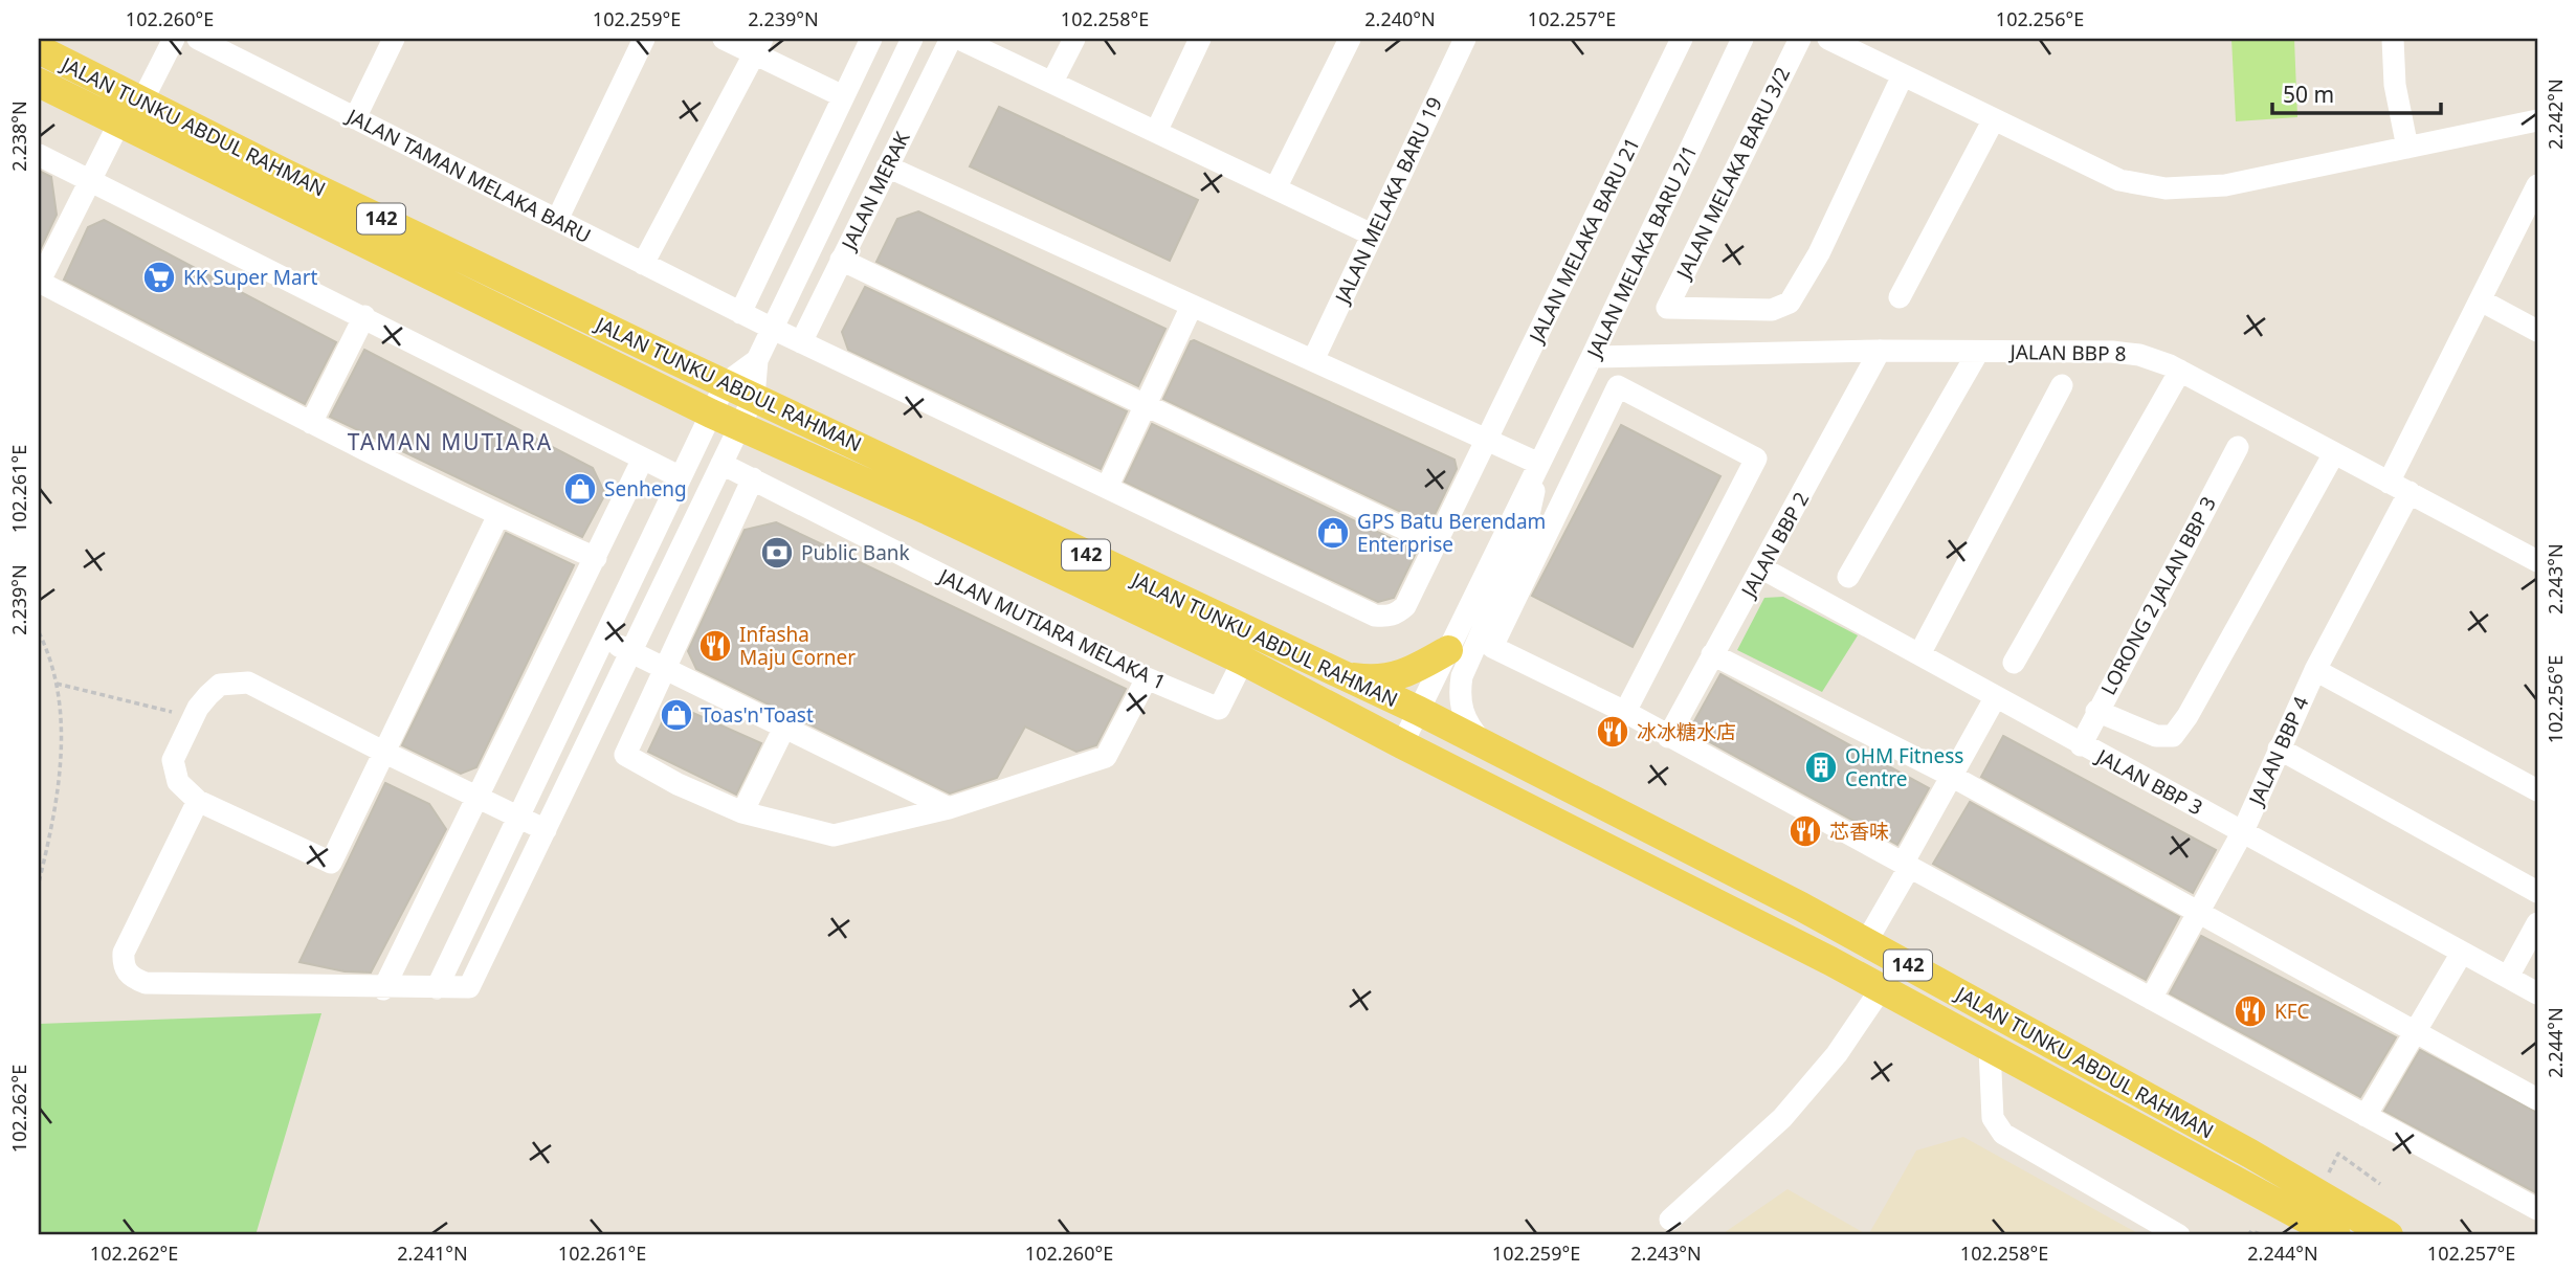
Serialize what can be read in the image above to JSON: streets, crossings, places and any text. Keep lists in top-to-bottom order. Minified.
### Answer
{"streets":{"main road":["JALAN TUNKU ABDUL RAHMAN","142"],"street":["JALAN MELAKA BARU 3/2","JALAN TAMAN MELAKA BARU","JALAN MERAK","JALAN MELAKA BARU 19","JALAN MELAKA BARU 21","JALAN MELAKA BARU 2/1","JALAN BBP 8","JALAN BBP 2","LORONG 2 JALAN BBP 3","JALAN MUTIARA MELAKA 1","JALAN BBP 4","JALAN BBP 3"]},"crossings":[["JALAN TUNKU ABDUL RAHMAN","JALAN MUTIARA MELAKA 1"],["JALAN TAMAN MELAKA BARU","JALAN MERAK"],["JALAN TAMAN MELAKA BARU","JALAN MELAKA BARU 21"],["JALAN MELAKA BARU 2/1","JALAN BBP 8"],["JALAN BBP 8","JALAN BBP 2"],["JALAN BBP 8","JALAN BBP 4"],["JALAN BBP 2","JALAN BBP 3"],["LORONG 2 JALAN BBP 3","JALAN BBP 3"],["JALAN BBP 4","JALAN BBP 3"]],"districts":["TAMAN MUTIARA"],"places":{"supermarket":["KK Super Mart"],"shop":["Senheng","GPS Batu Berendam Enterprise","Toas'n'Toast"],"bank":["Public Bank"],"restaurant":["Infasha Maju Corner","冰冰糖水店","芯香味","KFC"],"building":["OHM Fitness Centre"]},"scale_bar":"50 m","coordinates":["102.260°E","102.259°E","2.239°N","102.258°E","2.240°N","102.257°E","102.256°E","2.242°N","2.238°N","102.261°E","2.243°N","2.244°N","102.262°E","2.241°N"]}
